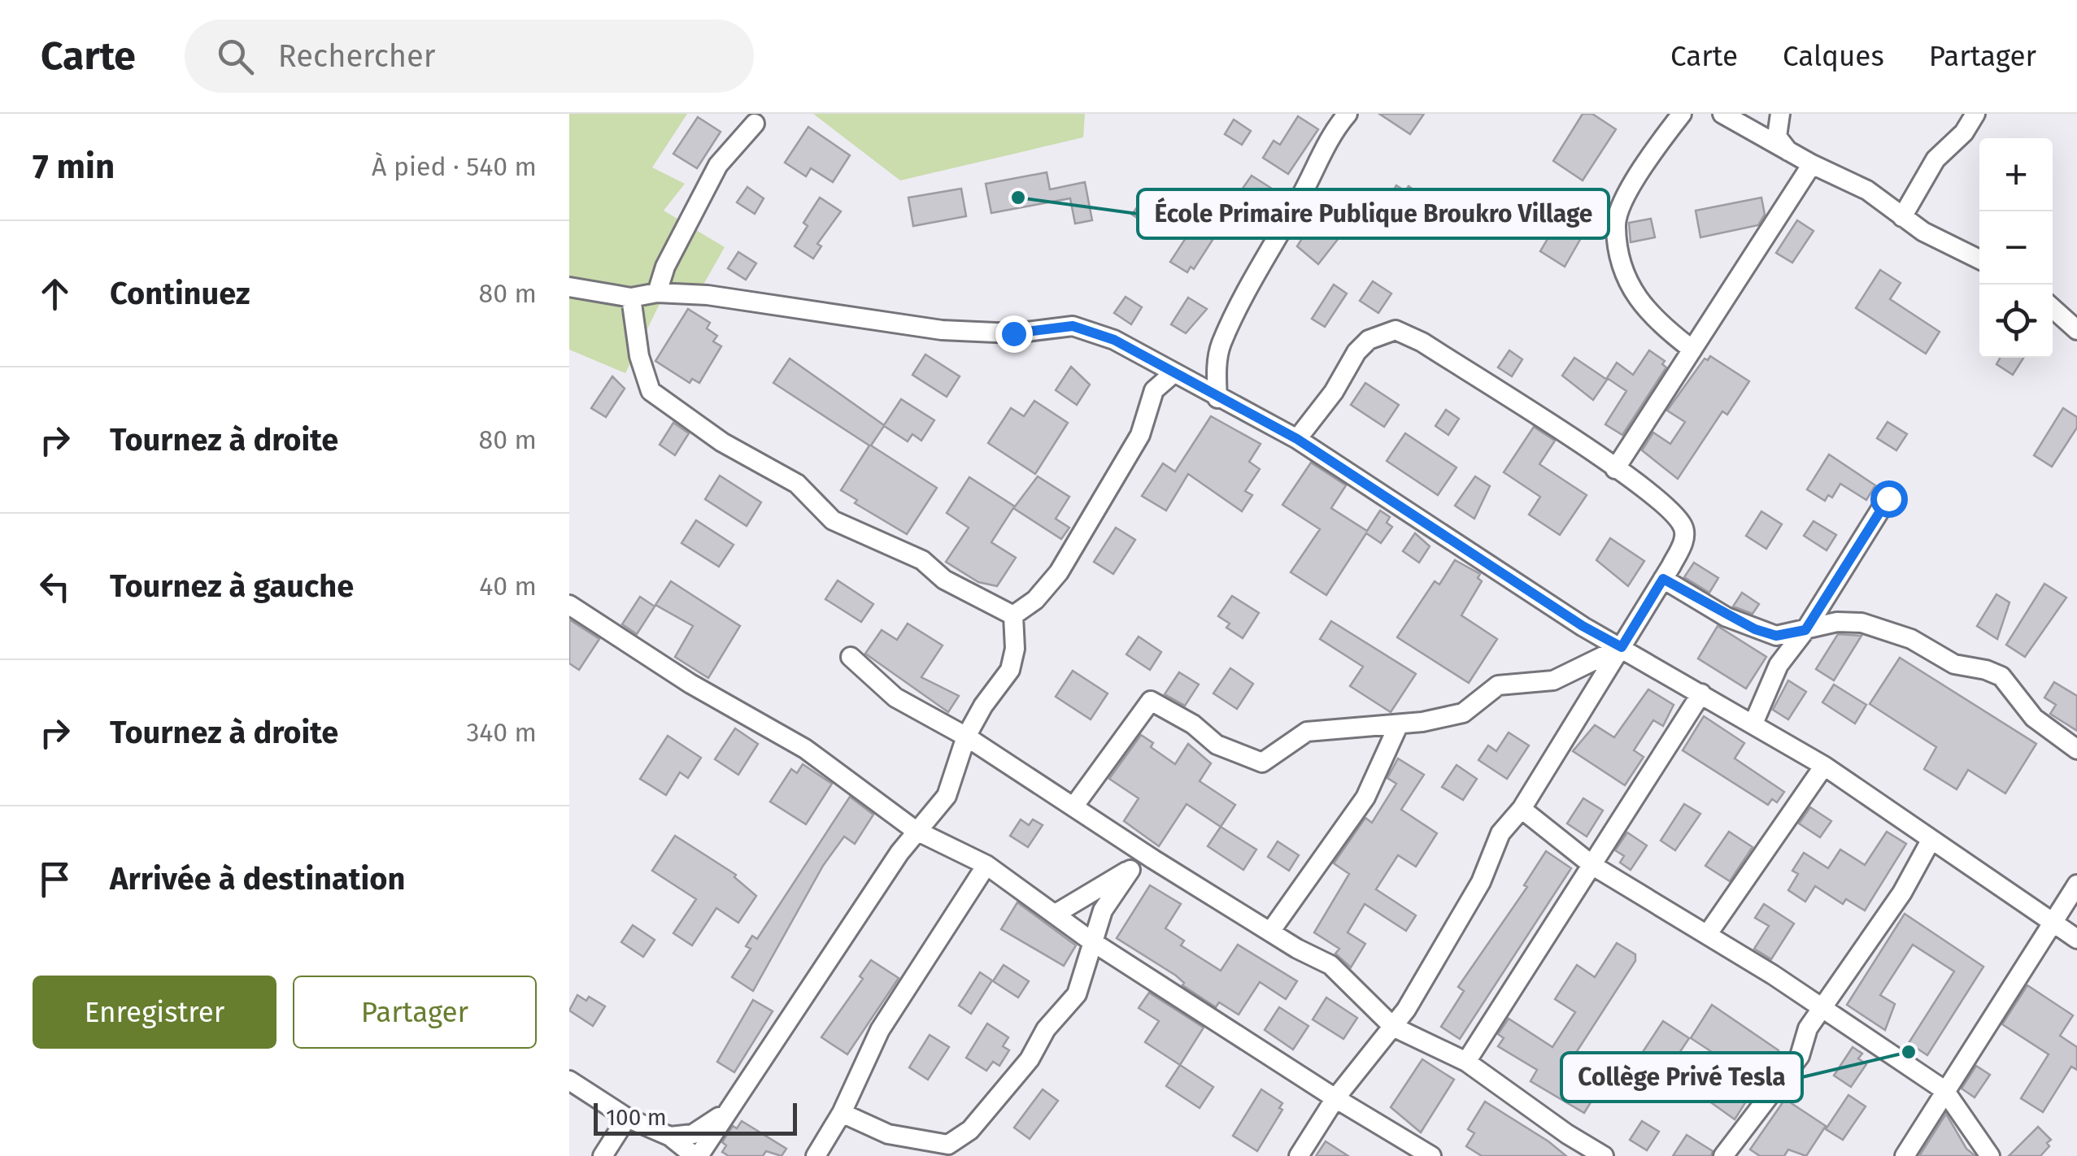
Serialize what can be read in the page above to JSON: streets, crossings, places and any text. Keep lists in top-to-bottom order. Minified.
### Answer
{"places":["École Primaire Publique Broukro Village","Collège Privé Tesla"],"scale_bar":"100 m","page":{"header":"Carte","search":"Rechercher","nav":["Carte","Calques","Partager"],"heading":["7 min","À pied · 540 m"],"map_buttons":["+","−"],"list":[["Continuez","80 m"],["Tournez à droite","80 m"],["Tournez à gauche","40 m"],["Tournez à droite","340 m"],"Arrivée à destination"],"buttons":["Enregistrer","Partager"],"scale":"100 m"}}
